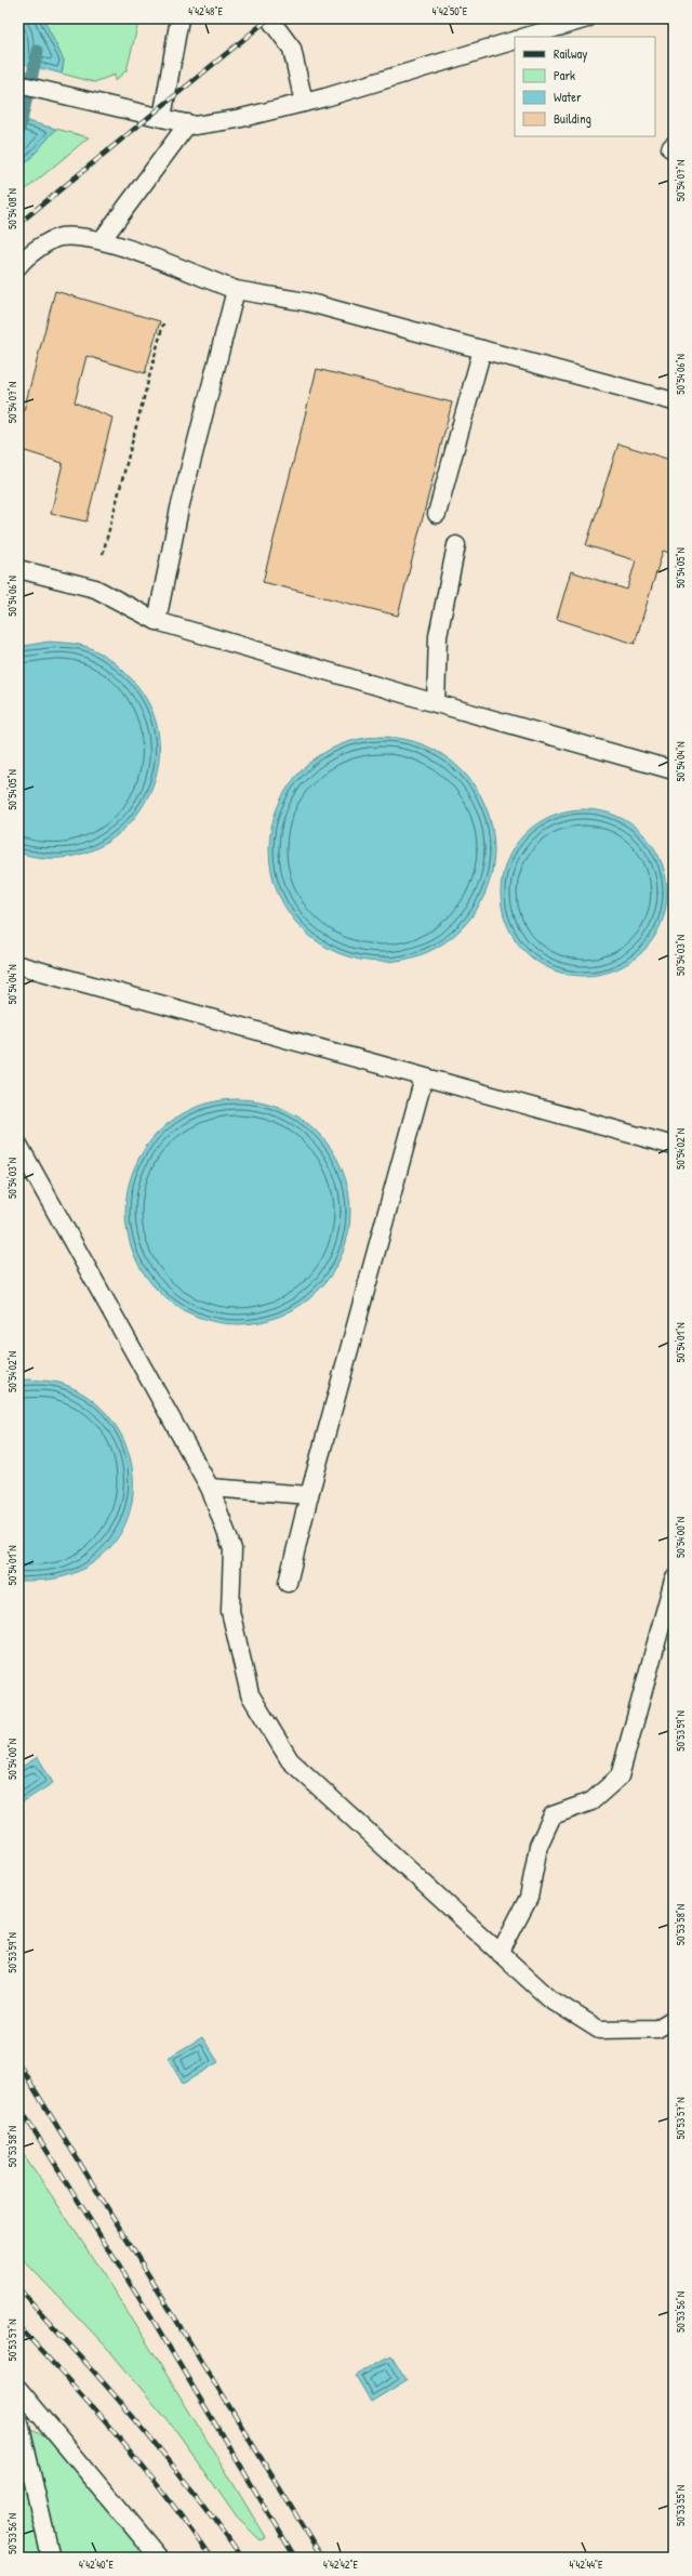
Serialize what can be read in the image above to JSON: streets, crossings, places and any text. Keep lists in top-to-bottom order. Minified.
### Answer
{"legend":["Railway","Park","Water","Building"],"coordinates":["4°42'48\"E","4°42'50\"E","50°54'07\"N","50°54'08\"N","50°54'06\"N","50°54'05\"N","50°54'04\"N","50°54'03\"N","50°54'02\"N","50°54'01\"N","50°54'00\"N","50°53'59\"N","50°53'58\"N","50°53'57\"N","50°53'56\"N","50°53'55\"N","4°42'40\"E","4°42'42\"E","4°42'44\"E"]}
